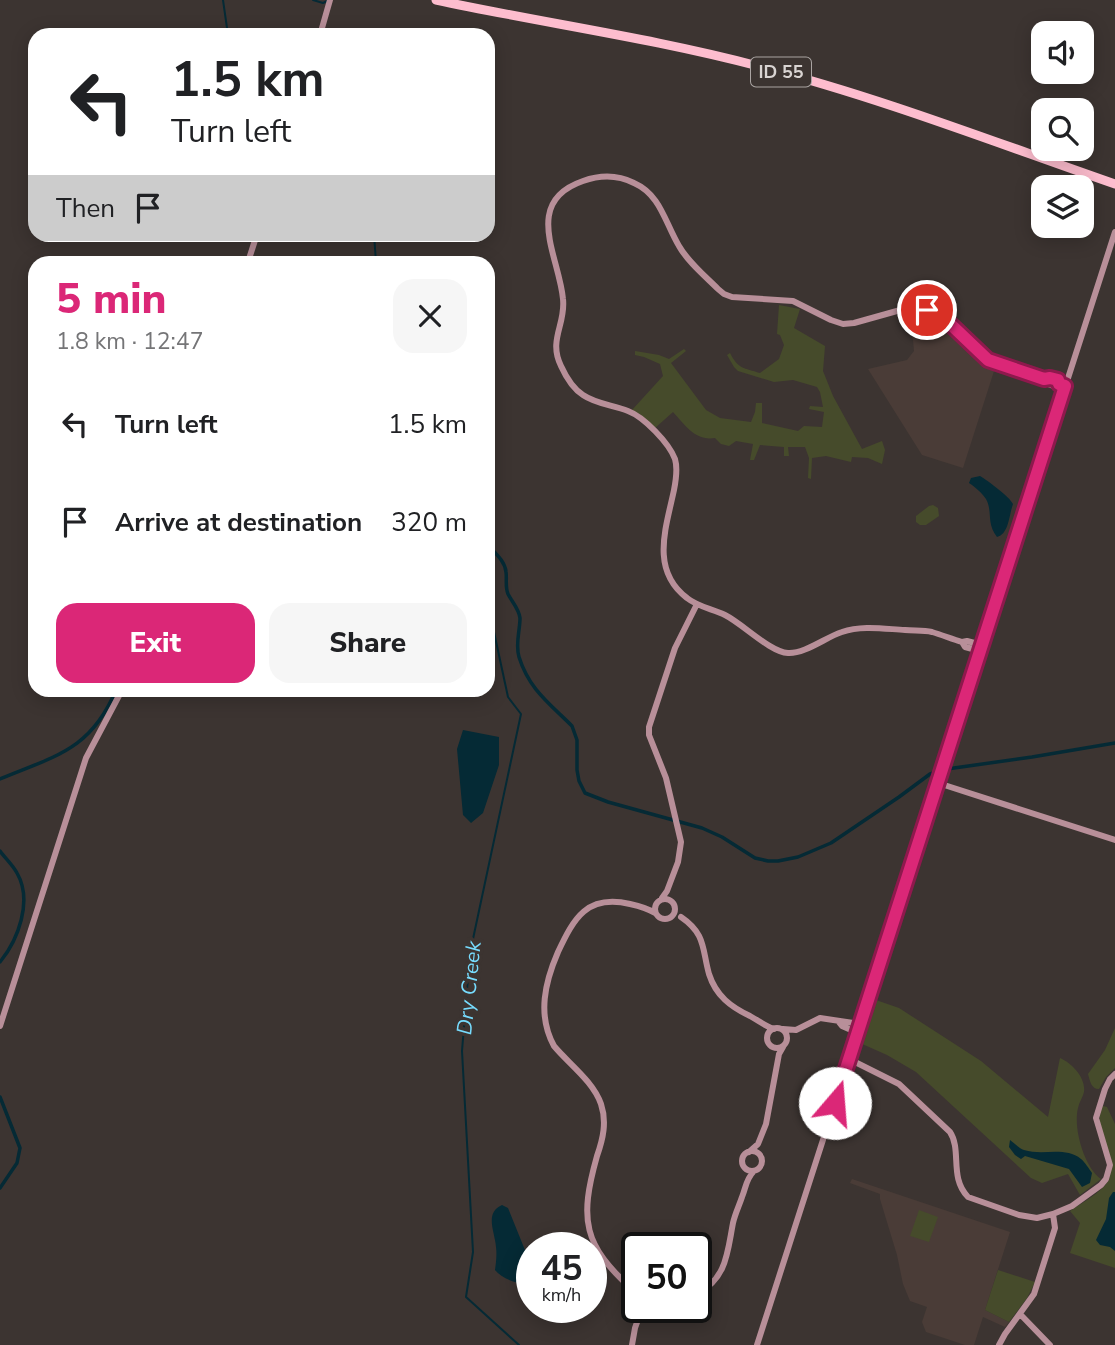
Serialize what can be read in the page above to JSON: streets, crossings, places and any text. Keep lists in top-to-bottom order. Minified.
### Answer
{"streets":{"highway":["ID 55"]},"water":["Dry Creek"],"page":{"turn":["1.5 km","Turn left"],"then":"Then","heading":["5 min","1.8 km · 12:47"],"list":[{"name":"Turn left","value":"1.5 km"},{"name":"Arrive at destination","value":"320 m"}],"buttons":["Exit","Share"],"speed":"45 km/h","limit":"50"}}
